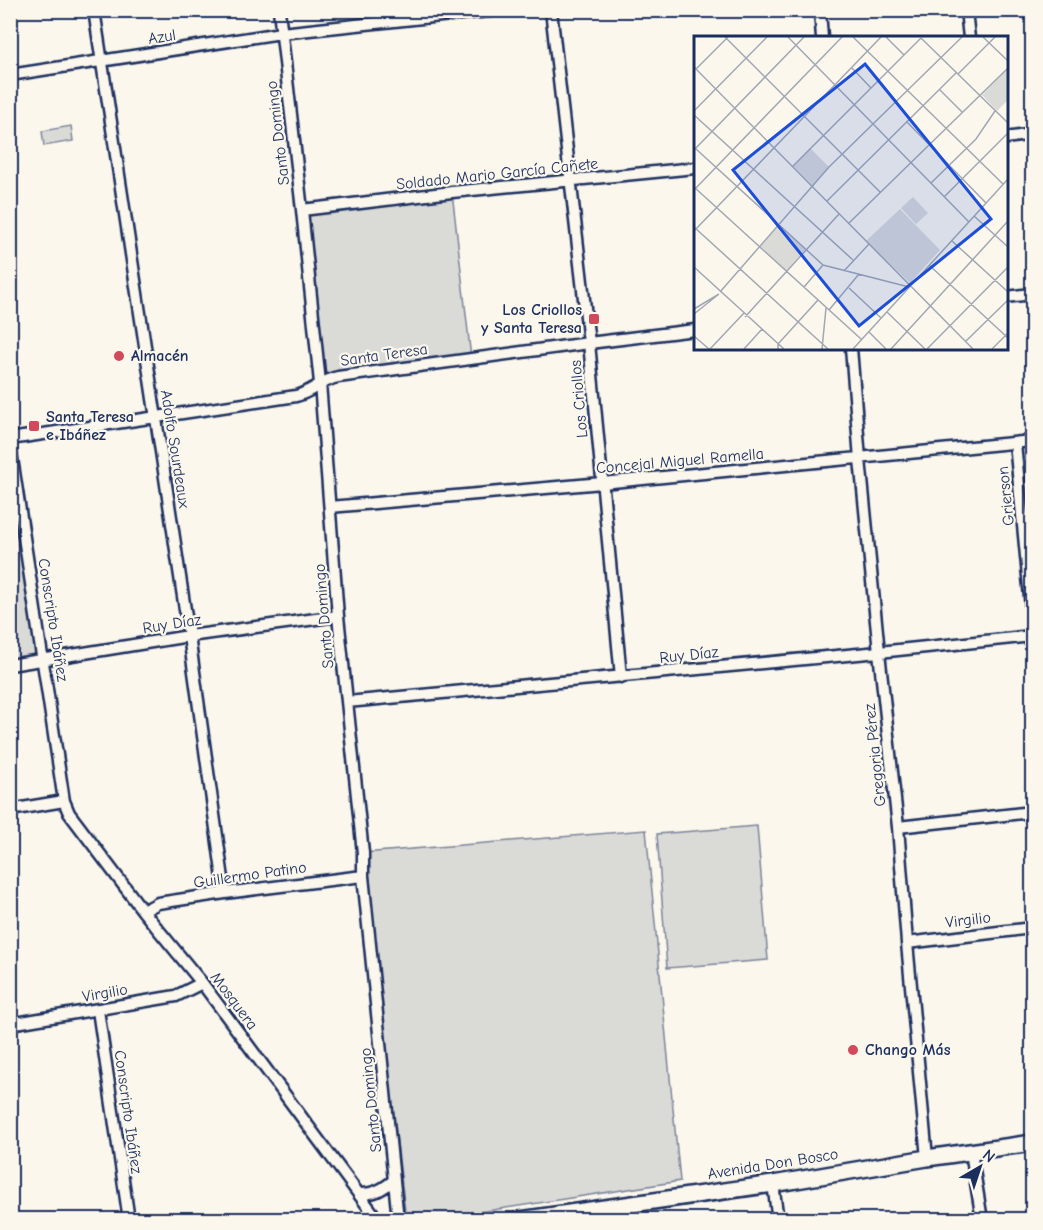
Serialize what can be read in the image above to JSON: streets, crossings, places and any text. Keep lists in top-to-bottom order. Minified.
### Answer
{"streets":{"main road":["Avenida Don Bosco"],"street":["Azul","Santo Domingo","Soldado Mario García Cañete","Santa Teresa","Los Criollos","Adolfo Sourdeaux","Concejal Miguel Ramella","Grierson","Conscripto Ibáñez","Ruy Díaz","Gregoria Pérez","Guillermo Patino","Virgilio","Mosquera"]},"crossings":[["Azul","Santo Domingo"],["Azul","Adolfo Sourdeaux"],["Santo Domingo","Soldado Mario García Cañete"],["Santo Domingo","Santa Teresa"],["Santo Domingo","Concejal Miguel Ramella"],["Santo Domingo","Ruy Díaz"],["Santo Domingo","Guillermo Patino"],["Soldado Mario García Cañete","Los Criollos"],["Santa Teresa","Los Criollos"],["Santa Teresa","Adolfo Sourdeaux"],["Los Criollos","Concejal Miguel Ramella"],["Los Criollos","Ruy Díaz"],["Adolfo Sourdeaux","Ruy Díaz"],["Adolfo Sourdeaux","Guillermo Patino"],["Concejal Miguel Ramella","Grierson"],["Concejal Miguel Ramella","Gregoria Pérez"],["Conscripto Ibáñez","Ruy Díaz"],["Conscripto Ibáñez","Virgilio"],["Conscripto Ibáñez","Mosquera"],["Ruy Díaz","Gregoria Pérez"],["Gregoria Pérez","Virgilio"],["Gregoria Pérez","Avenida Don Bosco"],["Guillermo Patino","Mosquera"],["Virgilio","Mosquera"]],"places":{"transit":["Los Criollos y Santa Teresa","Santa Teresa e Ibáñez"],"other":["Almacén","Chango Más"]},"north":"top right"}
